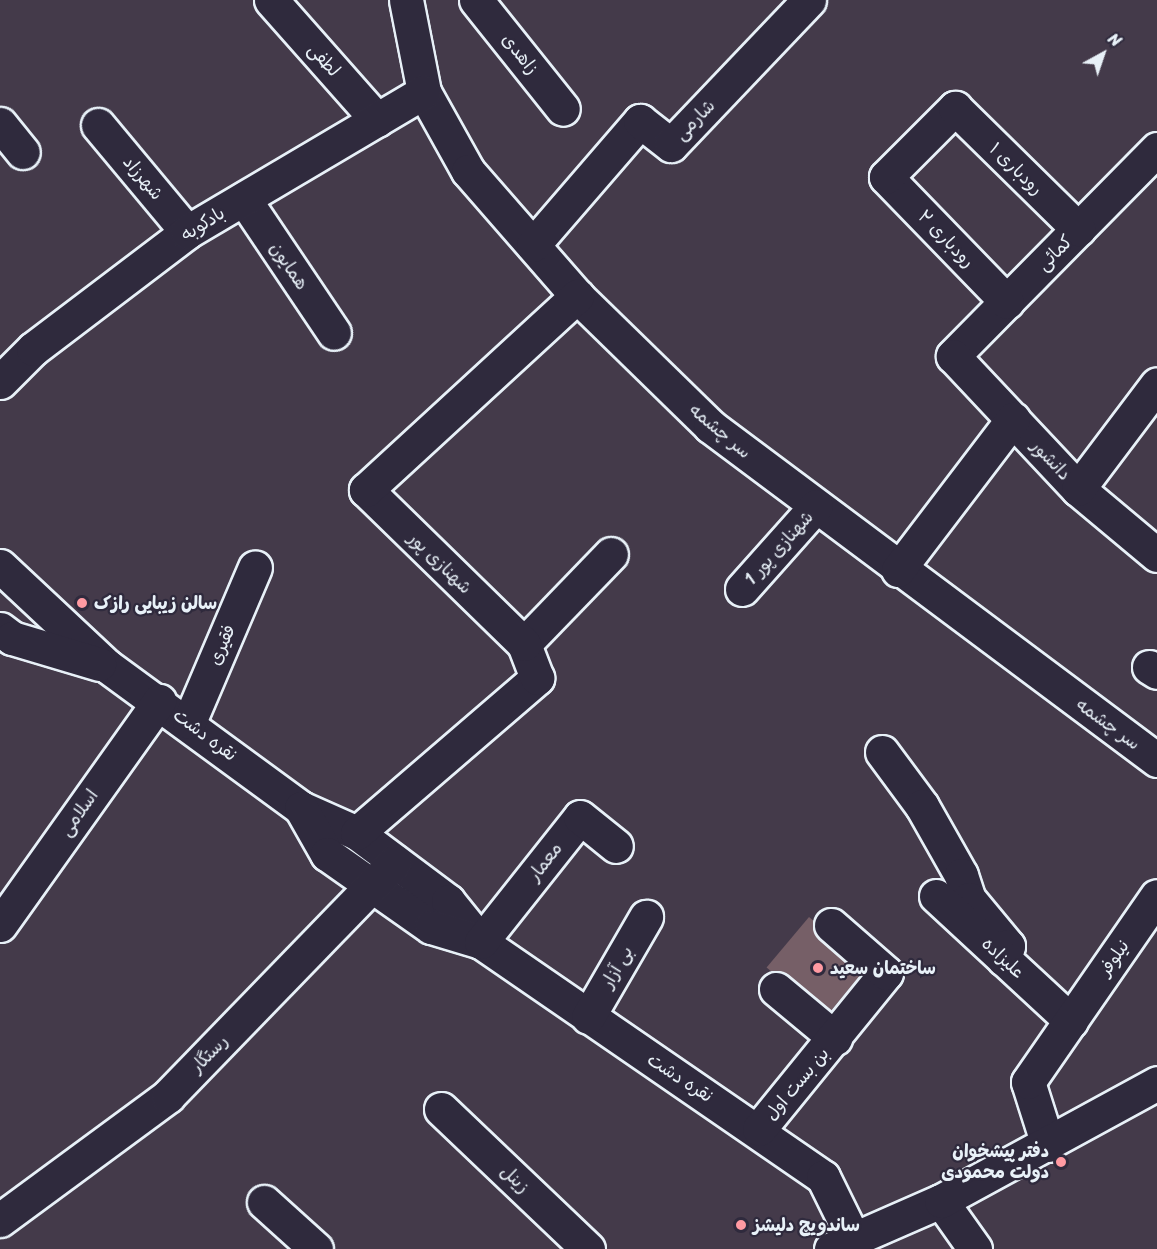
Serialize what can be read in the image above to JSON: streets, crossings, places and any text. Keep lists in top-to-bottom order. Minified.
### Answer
{"streets":{"street":["زاهدی","لطفی","شارمی","رودباری ۱","شهرزاد","بادکوبه","رودباری ۲","کمائی","همایون","سر چشمه","دانشور","شهنازی پور 1","شهنازی پور","فقیری","نقره دشت","اسلامی","معمار","علیزاده","نیلوفر","بی آزار","رستگار","بن بست اول","زینل"]},"crossings":[["لطفی","بادکوبه"],["شارمی","سر چشمه"],["رودباری ۱","رودباری ۲"],["رودباری ۱","کمائی"],["شهرزاد","بادکوبه"],["بادکوبه","همایون"],["بادکوبه","سر چشمه"],["رودباری ۲","کمائی"],["کمائی","دانشور"],["سر چشمه","شهنازی پور 1"],["سر چشمه","شهنازی پور"],["شهنازی پور","نقره دشت"],["فقیری","نقره دشت"],["نقره دشت","اسلامی"],["نقره دشت","معمار"],["نقره دشت","بی آزار"],["نقره دشت","رستگار"],["نقره دشت","بن بست اول"],["علیزاده","نیلوفر"]],"places":["سالن زیبایی رازک","ساختمان سعید","دفتر پیشخوان دولت محمودی","ساندویچ دلیشز"],"north":"top right"}
